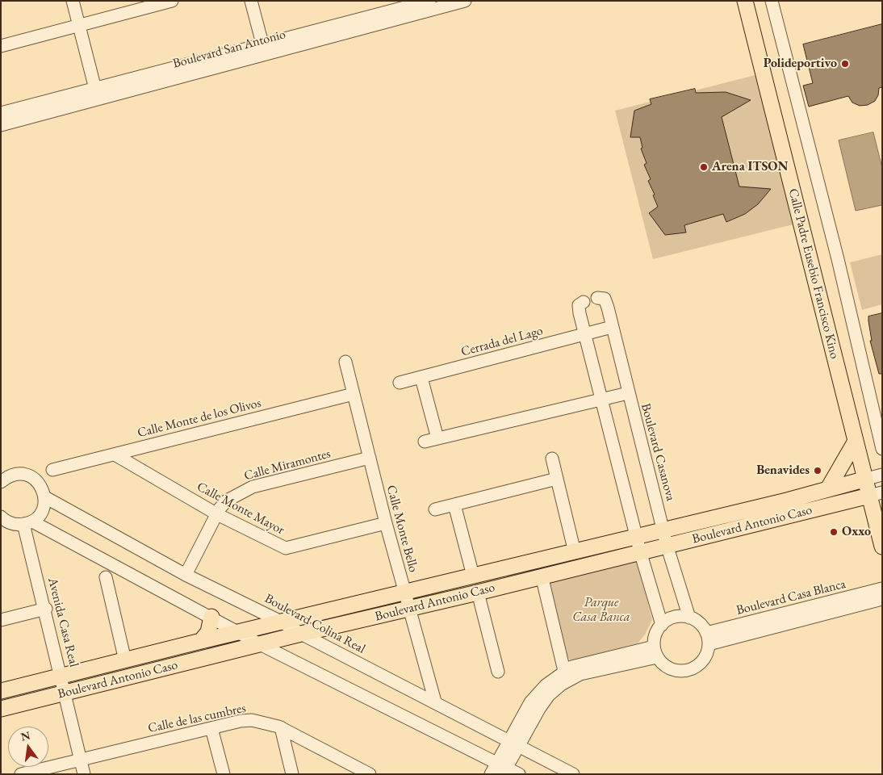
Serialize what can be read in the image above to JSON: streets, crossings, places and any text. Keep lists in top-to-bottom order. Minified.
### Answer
{"streets":{"main road":["Calle Padre Eusebio Francisco Kino","Boulevard Antonio Caso"],"street":["Boulevard San Antonio","Cerrada del Lago","Calle Monte de los Olivos","Boulevard Casanova","Calle Miramontes","Calle Monte Mayor","Calle Monte Bello","Boulevard Casa Blanca","Avenida Casa Real","Boulevard Colina Real","Calle de las cumbres"]},"crossings":[["Calle Padre Eusebio Francisco Kino","Boulevard Antonio Caso"],["Cerrada del Lago","Boulevard Casanova"],["Calle Monte de los Olivos","Calle Monte Mayor"],["Calle Monte de los Olivos","Calle Monte Bello"],["Boulevard Casanova","Boulevard Antonio Caso"],["Boulevard Casanova","Boulevard Casa Blanca"],["Calle Miramontes","Calle Monte Mayor"],["Calle Miramontes","Calle Monte Bello"],["Calle Miramontes","Boulevard Colina Real"],["Calle Monte Mayor","Calle Monte Bello"],["Boulevard Antonio Caso","Calle Monte Bello"],["Boulevard Antonio Caso","Avenida Casa Real"],["Boulevard Antonio Caso","Boulevard Colina Real"],["Calle Monte Bello","Boulevard Colina Real"],["Avenida Casa Real","Calle de las cumbres"]],"parks":["Parque Casa Banca"],"places":["Polideportivo","Arena ITSON","Benavides","Oxxo"],"north":"top"}
